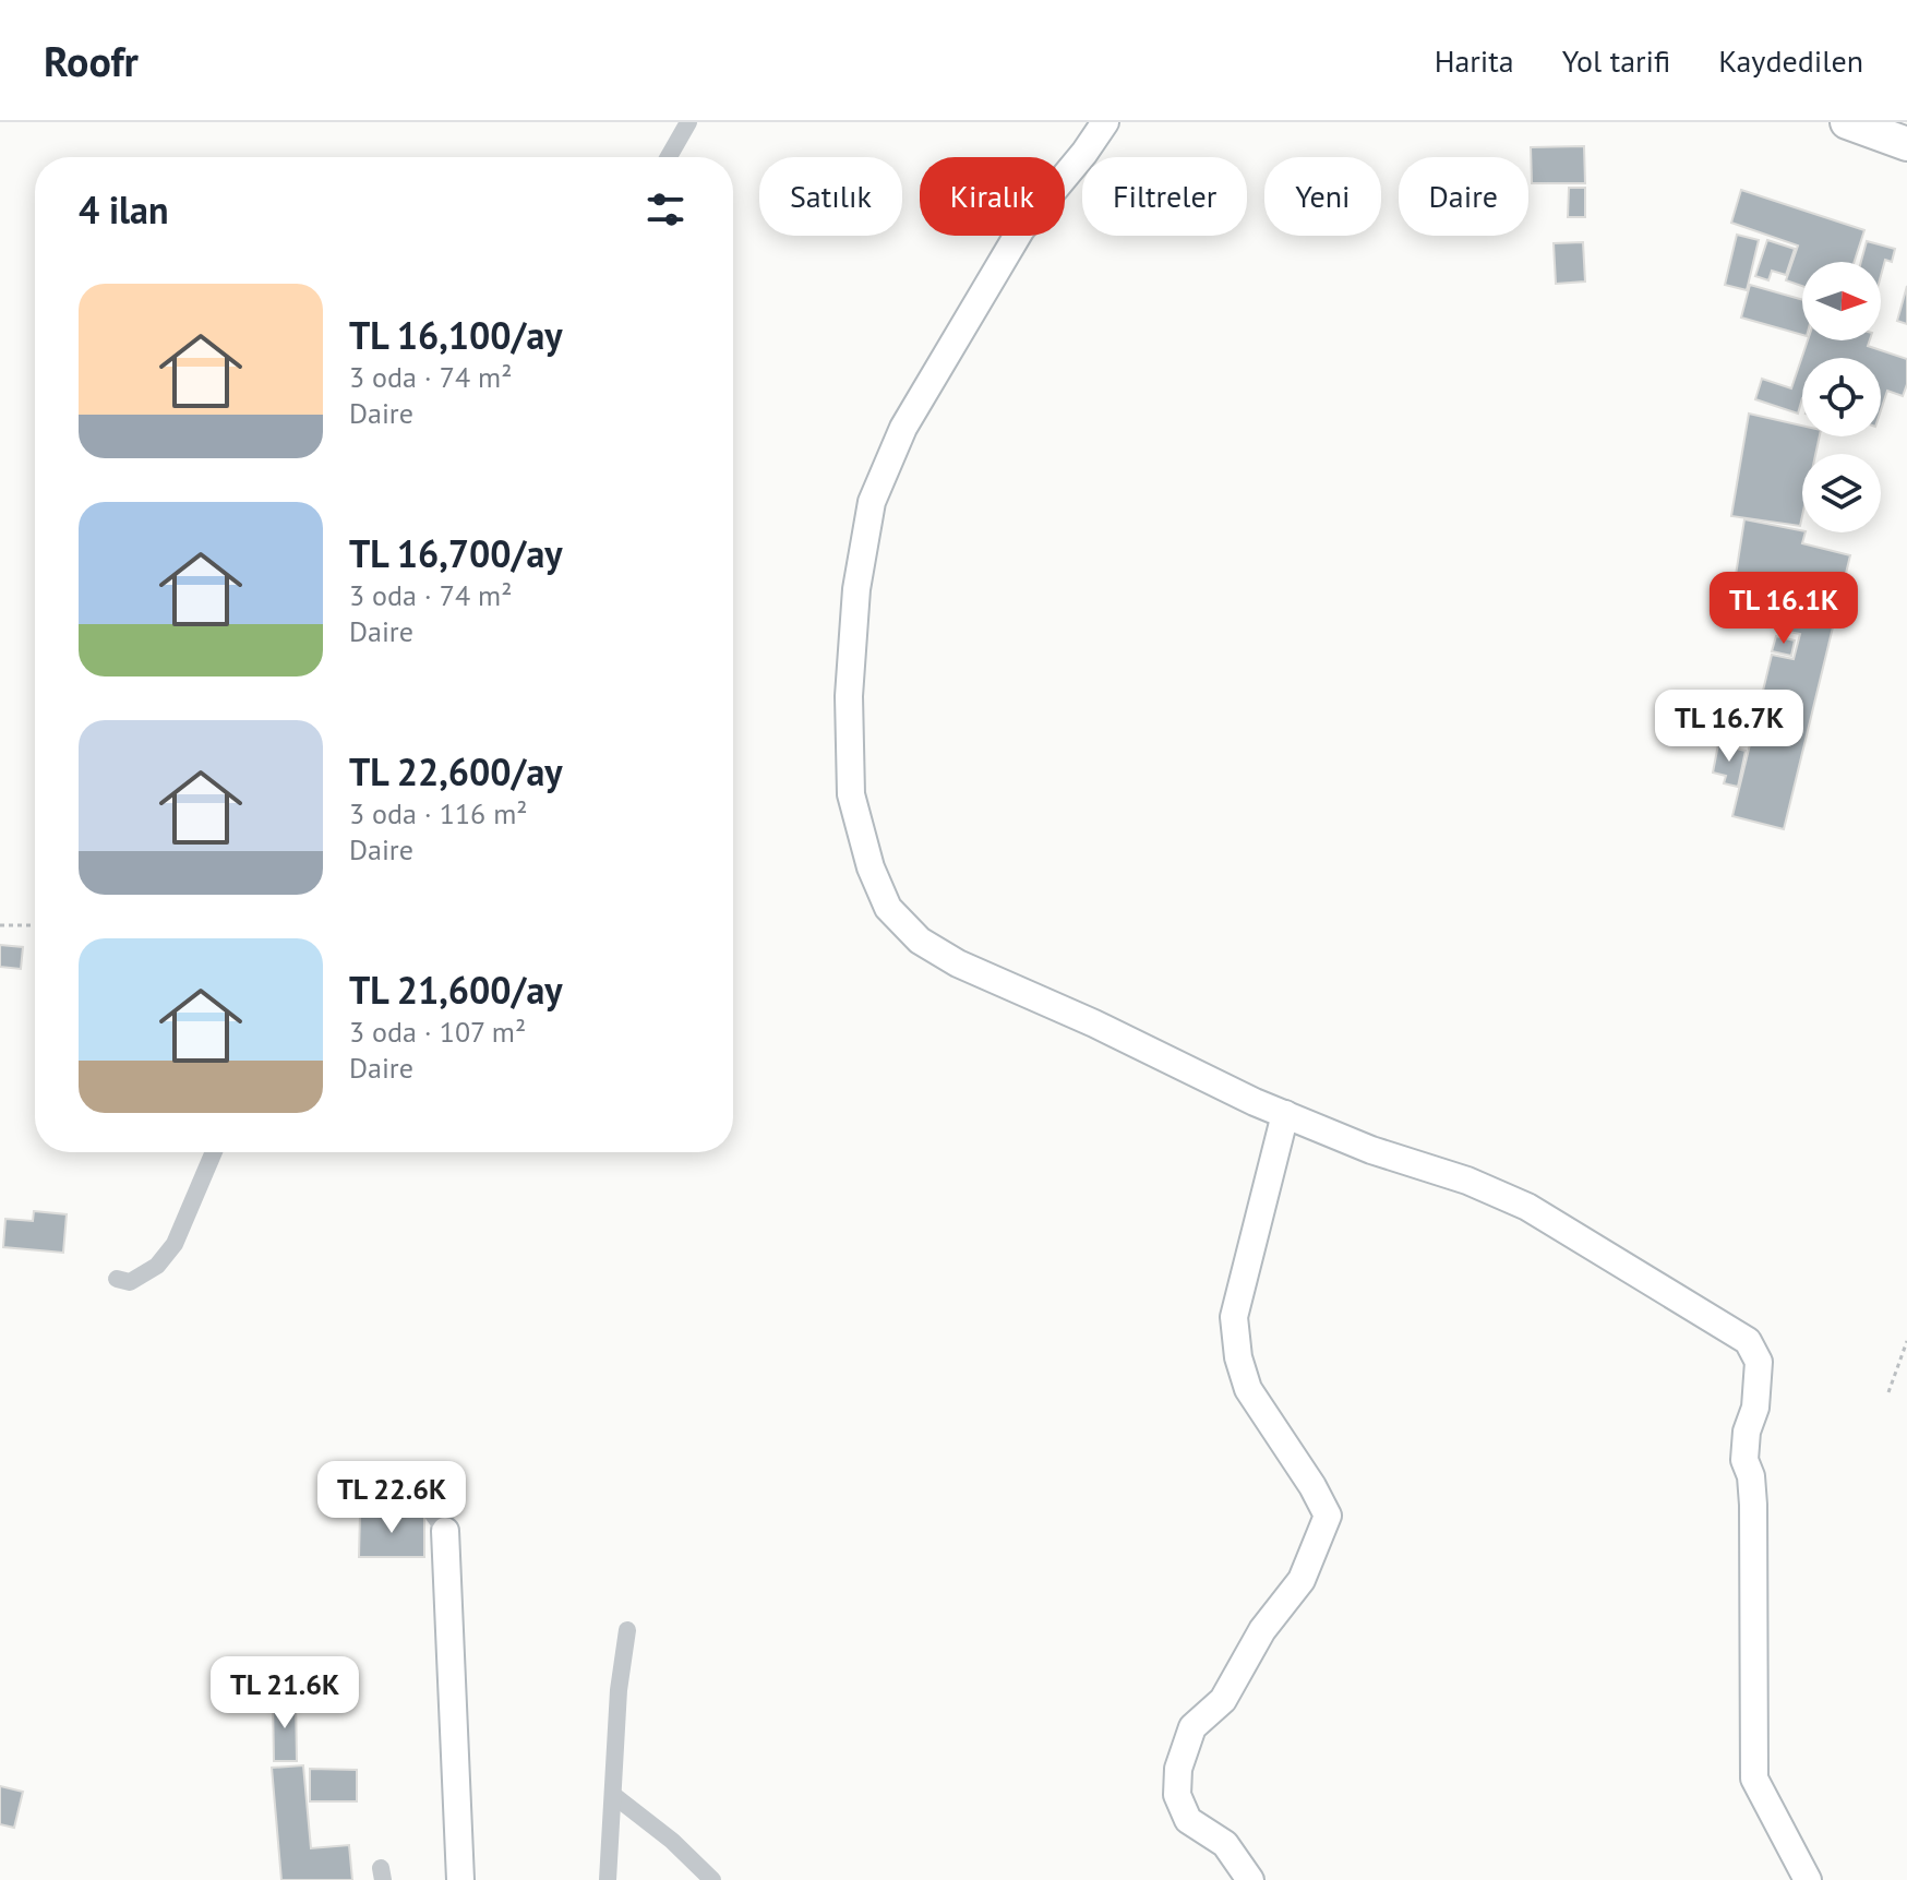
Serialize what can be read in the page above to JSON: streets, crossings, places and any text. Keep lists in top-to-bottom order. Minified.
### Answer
{"north":"right","page":{"header":"Roofr","nav":["Harita","Yol tarifi","Kaydedilen"],"chip":["Satılık","Kiralık","Filtreler","Yeni","Daire"],"heading":"4 ilan","list":[{"name":"TL 16,100/ay","note":"3 oda · 74 m² · Daire"},{"name":"TL 16,700/ay","note":"3 oda · 74 m² · Daire"},{"name":"TL 22,600/ay","note":"3 oda · 116 m² · Daire"},{"name":"TL 21,600/ay","note":"3 oda · 107 m² · Daire"}],"price":["TL 16.1K","TL 16.7K","TL 22.6K","TL 21.6K"]}}
